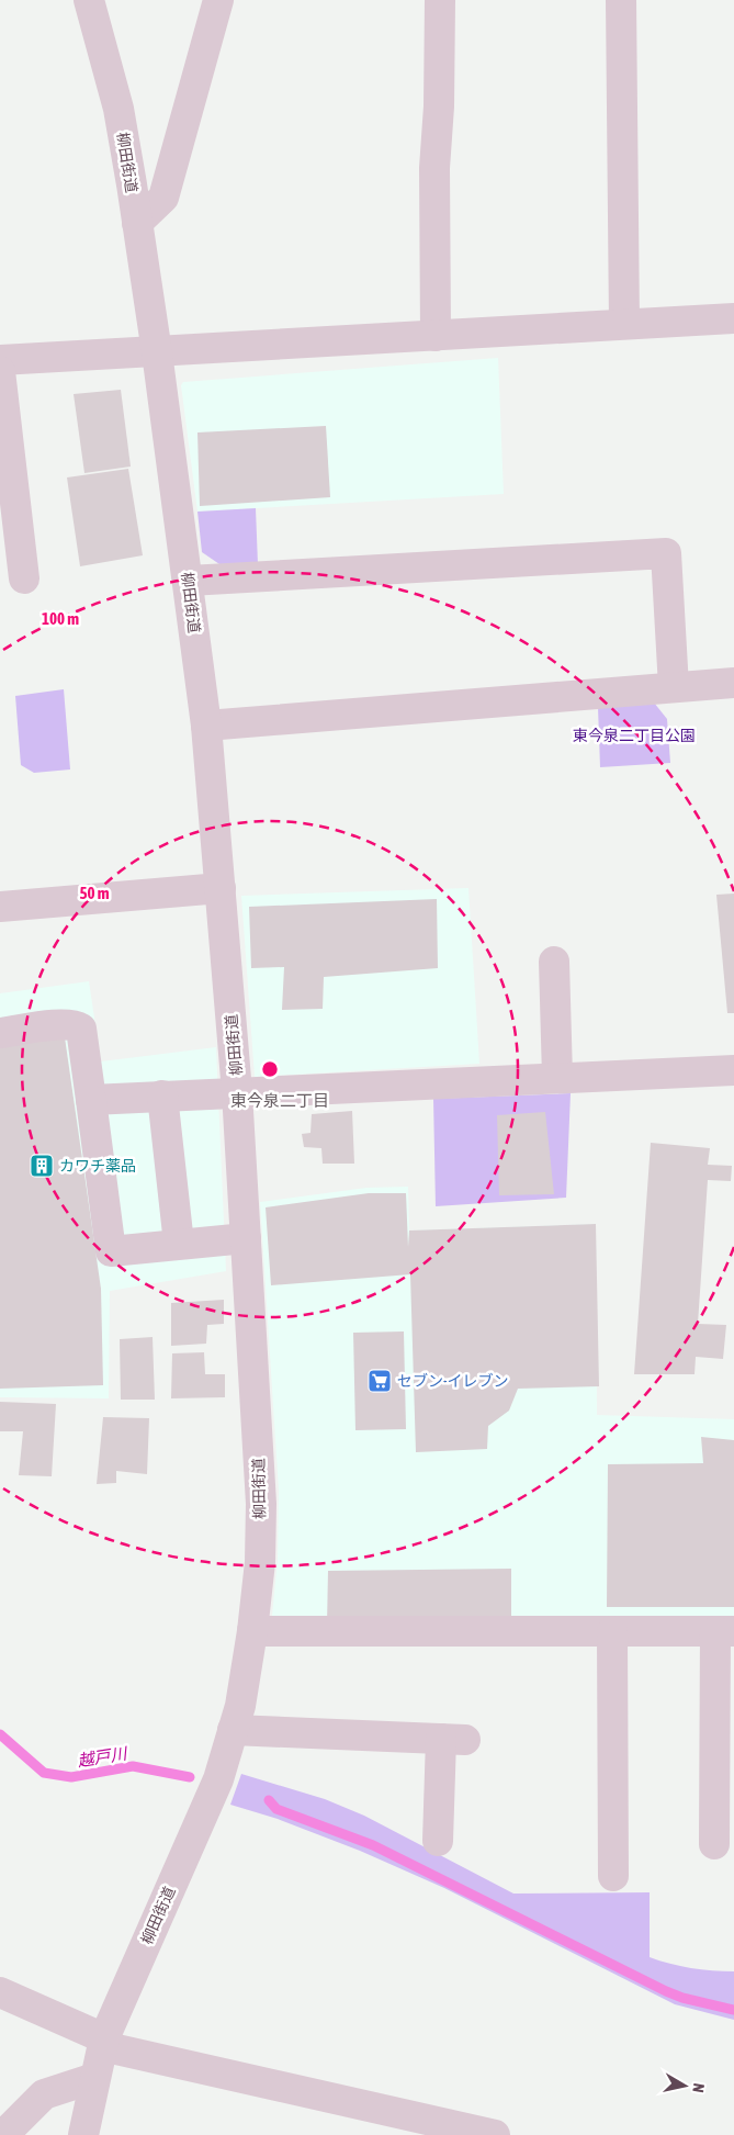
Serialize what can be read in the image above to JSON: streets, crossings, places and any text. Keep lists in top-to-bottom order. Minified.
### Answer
{"streets":{"street":["柳田街道"]},"districts":["東今泉二丁目"],"water":["越戸川"],"parks":["東今泉二丁目公園"],"places":{"building":["カワチ薬品"],"supermarket":["セブン-イレブン"]},"north":"right","rings":["100 m","50 m"]}
